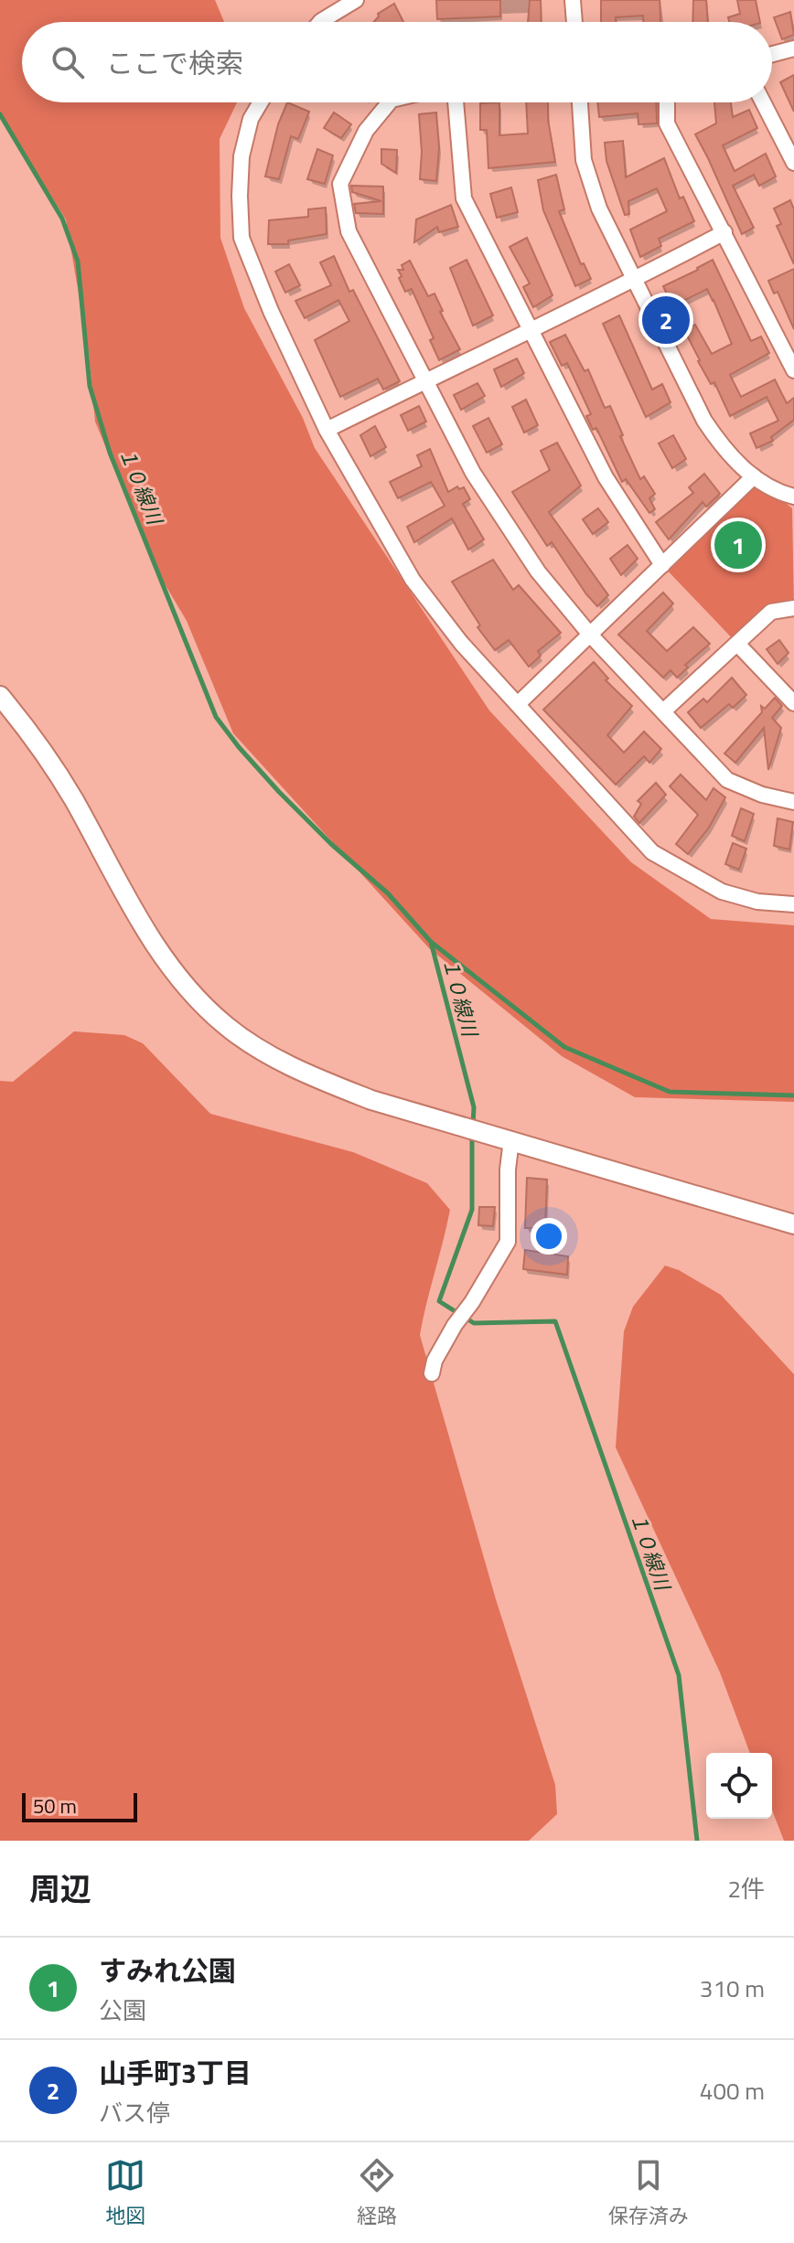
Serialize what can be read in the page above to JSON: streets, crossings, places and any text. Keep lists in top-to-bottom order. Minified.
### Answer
{"water":["１０線川"],"scale_bar":"50 m","page":{"search":"ここで検索","pins":["2","1"],"scale":"50 m","heading":["周辺","2件"],"list":[{"mark":"1","name":"すみれ公園","note":"公園","value":"310 m"},{"mark":"2","name":"山手町3丁目","note":"バス停","value":"400 m"}],"nav":["地図","経路","保存済み"]}}
